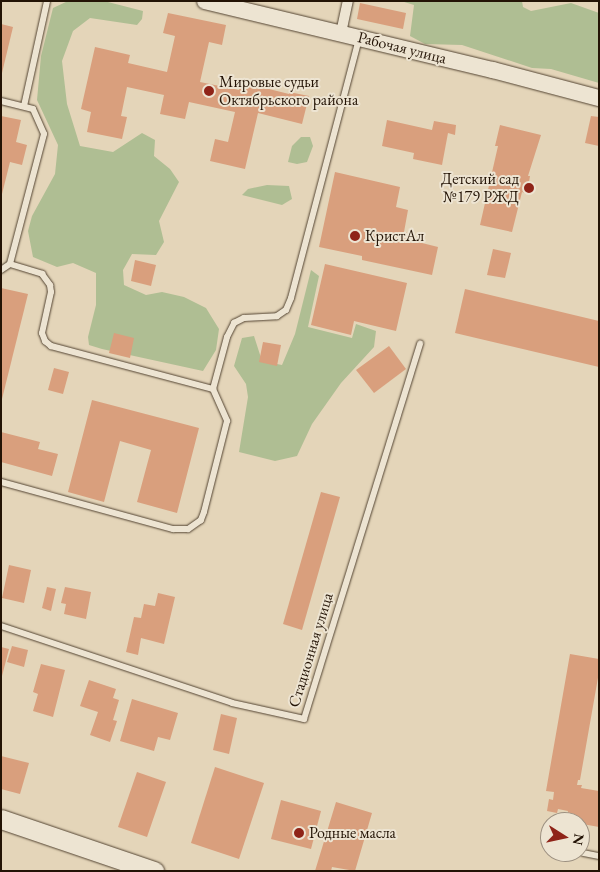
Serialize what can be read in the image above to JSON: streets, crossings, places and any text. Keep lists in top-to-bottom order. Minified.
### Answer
{"streets":{"street":["Рабочая улица"],"lane":["Стадионная улица"]},"places":["Мировые судьи Октябрьского района","Детский сад №179 РЖД","КристАл","Родные масла"],"north":"right"}
